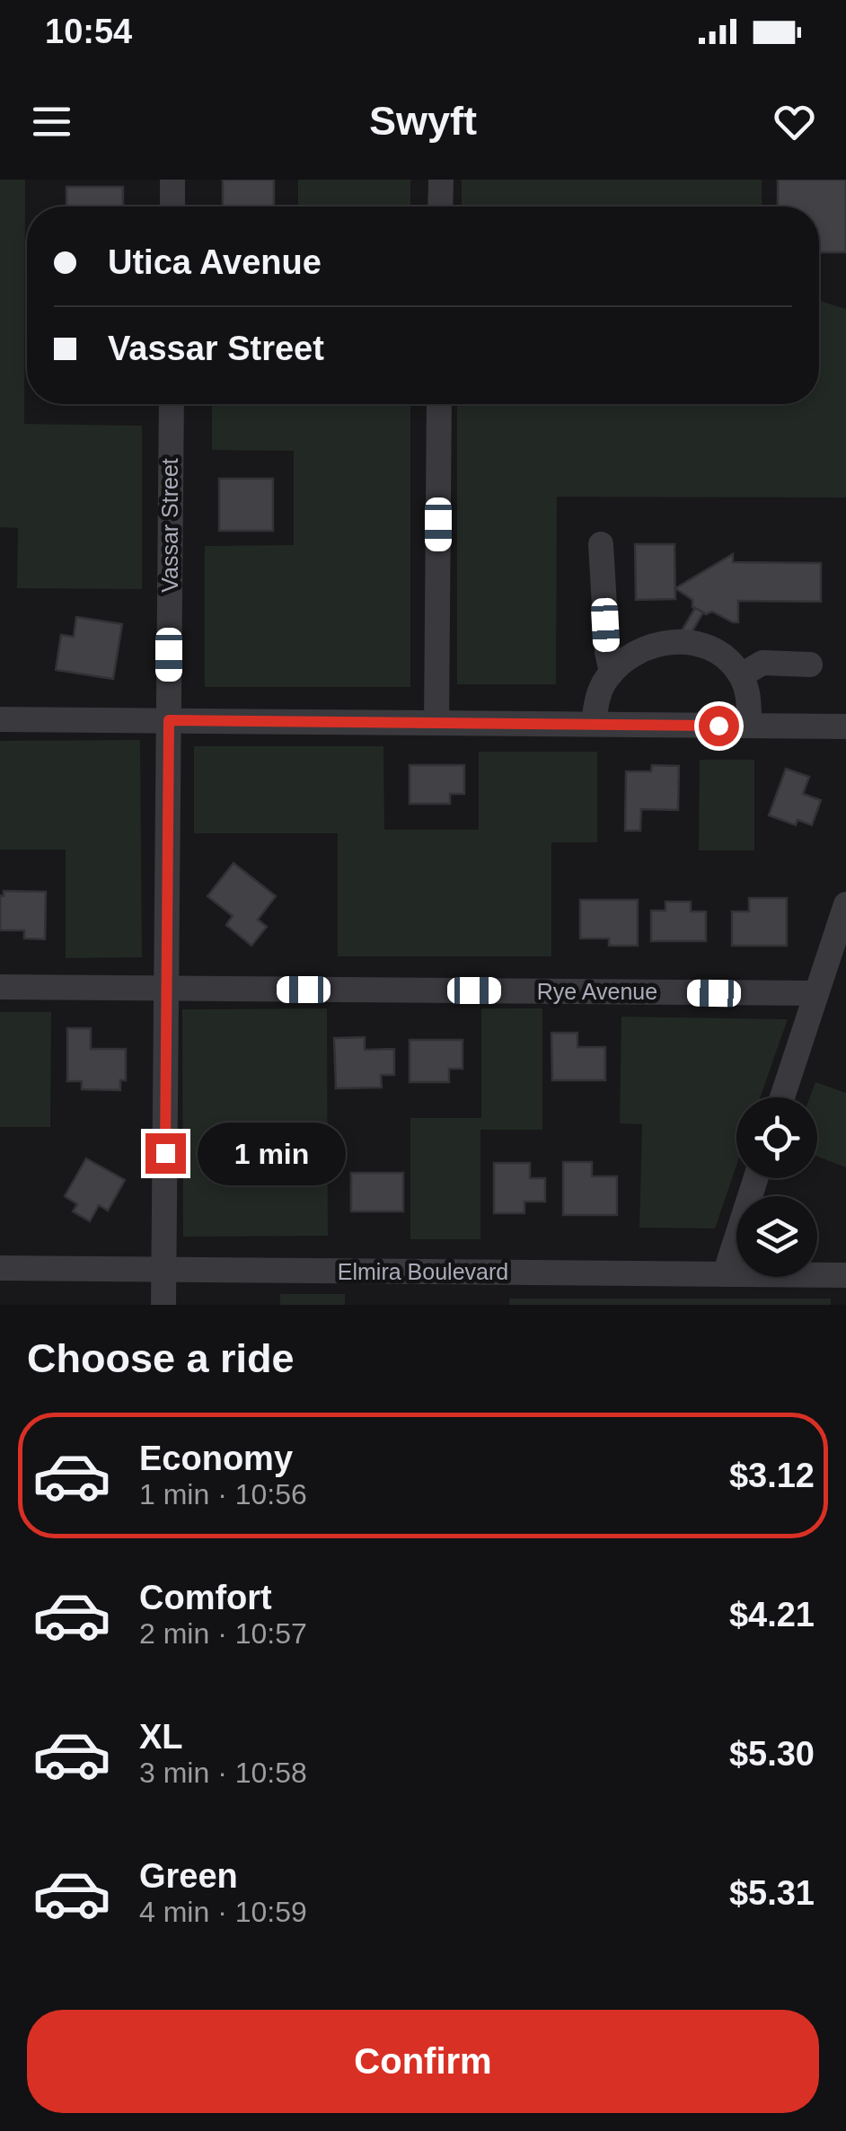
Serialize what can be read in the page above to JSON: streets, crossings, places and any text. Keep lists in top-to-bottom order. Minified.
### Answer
{"streets":{"street":["Vassar Street","Rye Avenue","Elmira Boulevard"]},"crossings":[["Vassar Street","Rye Avenue"],["Vassar Street","Elmira Boulevard"]],"page":{"status":"10:54","header":"Swyft","banner":["Utica Avenue","Vassar Street"],"bubble":"1 min","heading":"Choose a ride","list":[{"name":"Economy","note":"1 min · 10:56","value":"$3.12"},{"name":"Comfort","note":"2 min · 10:57","value":"$4.21"},{"name":"XL","note":"3 min · 10:58","value":"$5.30"},{"name":"Green","note":"4 min · 10:59","value":"$5.31"}],"buttons":"Confirm"}}
